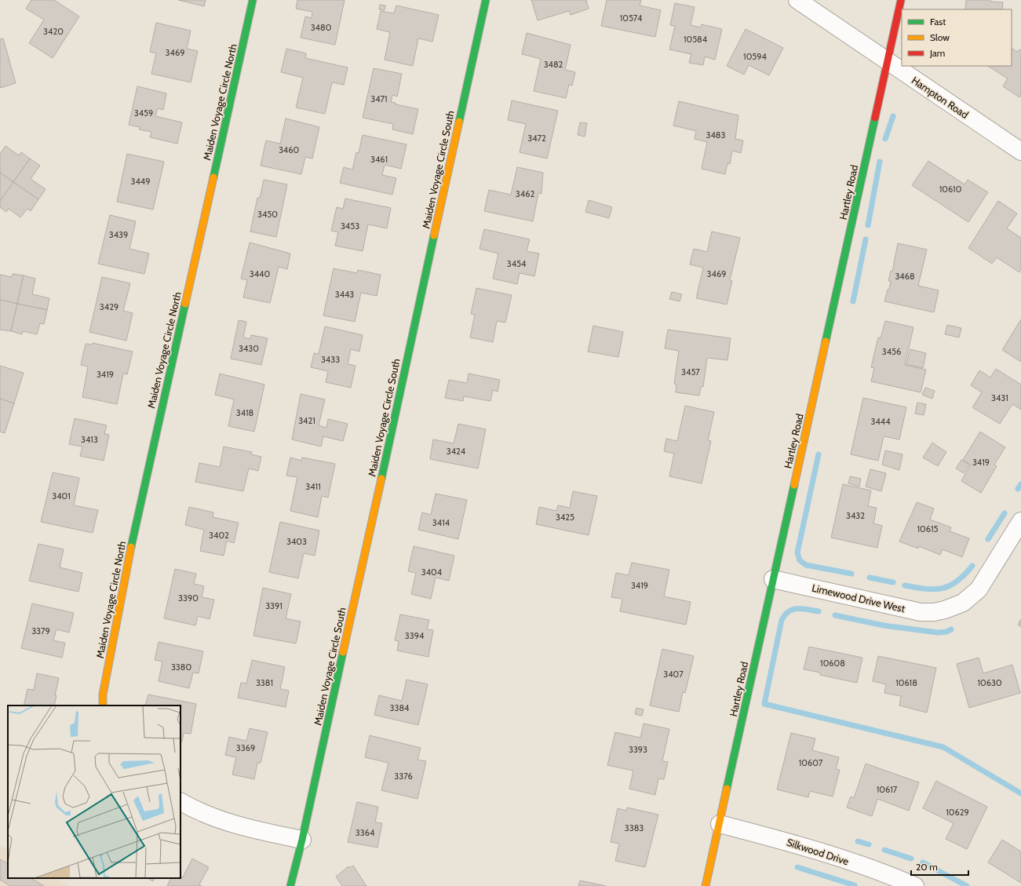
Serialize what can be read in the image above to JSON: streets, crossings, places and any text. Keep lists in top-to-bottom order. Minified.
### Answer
{"streets":{"street":["Hampton Road","Maiden Voyage Circle North","Maiden Voyage Circle South","Hartley Road","Limewood Drive West","Silkwood Drive"]},"crossings":[["Hampton Road","Hartley Road"],["Hartley Road","Limewood Drive West"],["Hartley Road","Silkwood Drive"]],"house_numbers":["10574","3480","3420","10584","3469","10594","3482","3471","3459","3483","3472","3460","3461","3449","10610","3462","3450","3453","3439","3454","3440","3469","3468","3443","3429","3430","3456","3433","3457","3419","3431","3418","3421","3444","3413","3424","3419","3411","3401","3432","3425","3414","10615","3402","3403","3404","3419","3390","3391","3379","3394","10608","3380","3407","3381","10618","10630","3384","3369","3393","10607","3376","10617","10629","3383","3364"],"legend":["Fast","Slow","Jam"],"scale_bar":"20 m"}
